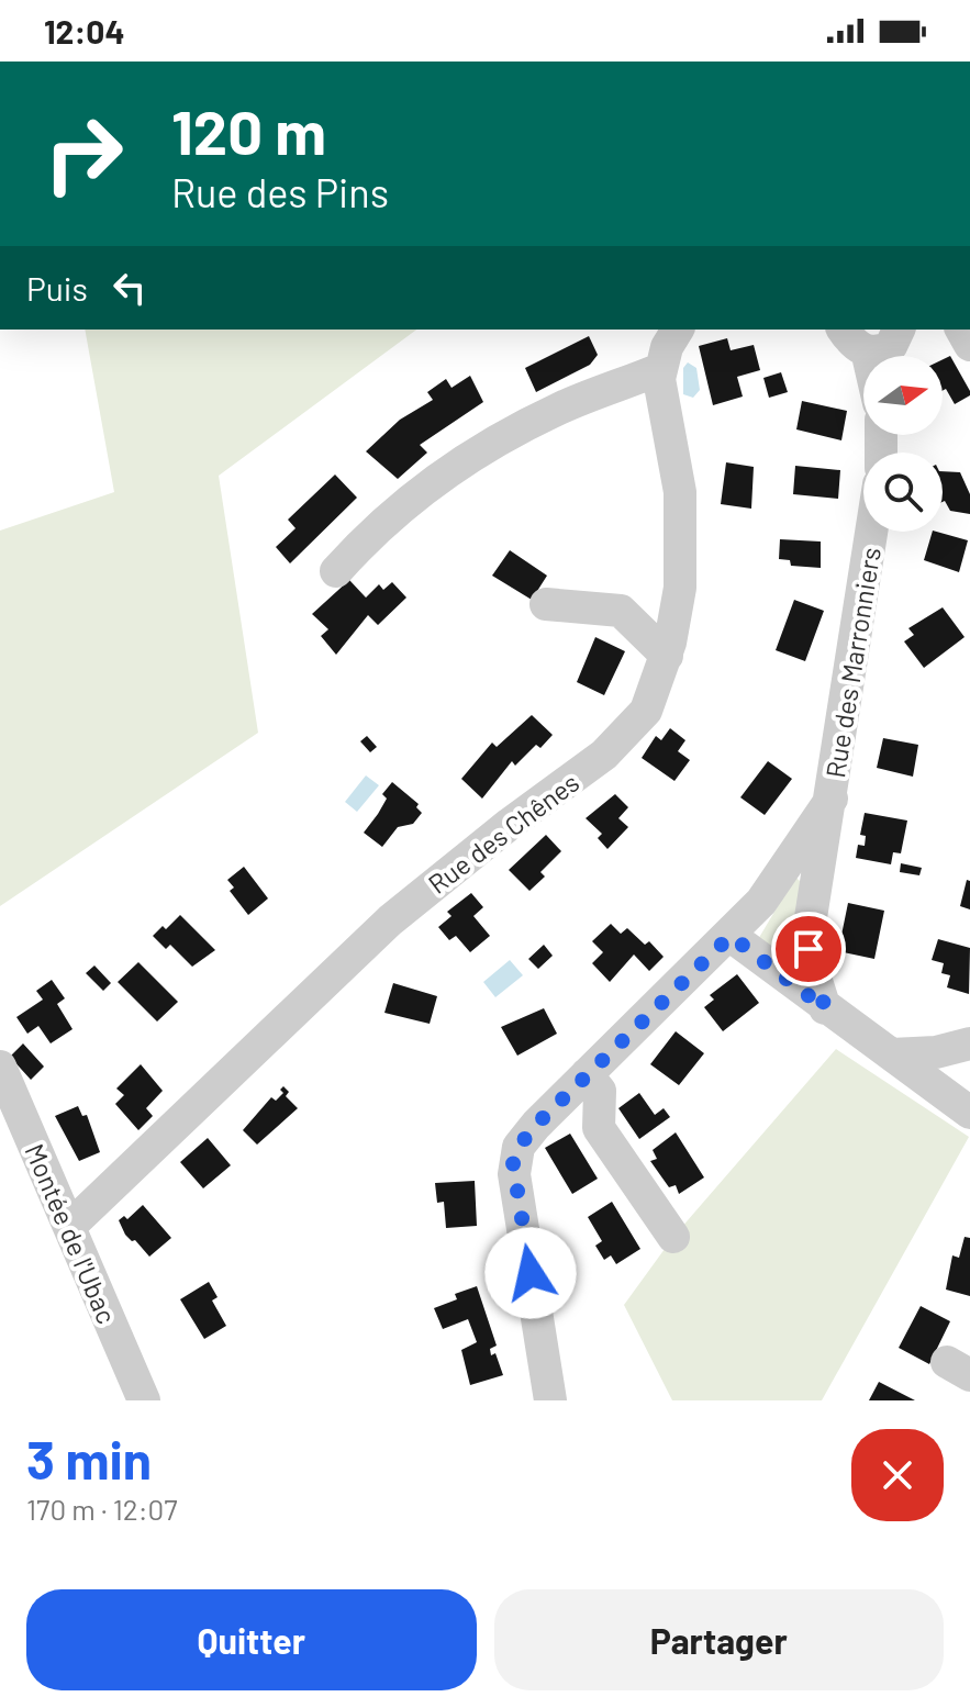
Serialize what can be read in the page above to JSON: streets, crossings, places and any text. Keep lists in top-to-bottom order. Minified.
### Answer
{"streets":{"street":["Rue des Marronniers","Rue des Chênes","Montée de l'Ubac"]},"crossings":[["Rue des Chênes","Montée de l'Ubac"]],"north":"right","page":{"status":"12:04","turn":["120 m","Rue des Pins"],"then":"Puis","heading":["3 min","170 m · 12:07"],"buttons":["Quitter","Partager"]}}
